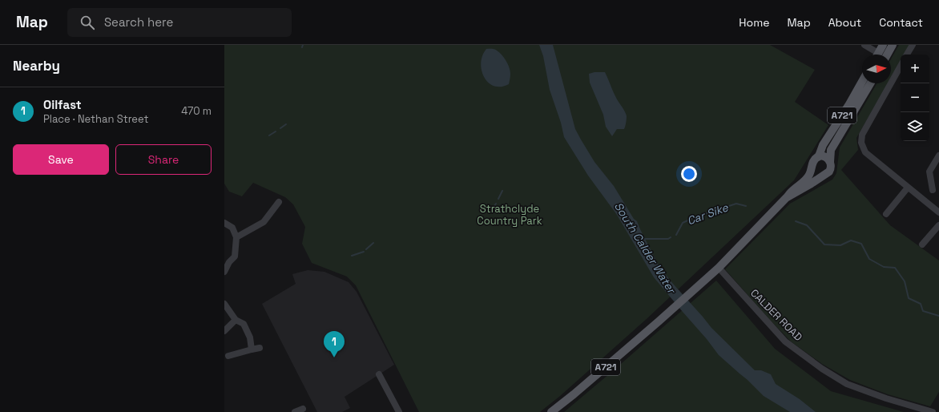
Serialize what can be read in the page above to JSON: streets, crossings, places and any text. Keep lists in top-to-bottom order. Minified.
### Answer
{"streets":{"main road":["A721"],"street":["CALDER ROAD"]},"crossings":[["A721","CALDER ROAD"]],"water":["Car Sike","South Calder Water"],"parks":["Strathclyde Country Park"],"north":"right","page":{"header":"Map","search":"Search here","nav":["Home","Map","About","Contact"],"heading":"Nearby","map_buttons":["+","−"],"list":[{"mark":"1","name":"Oilfast","note":"Place · Nethan Street","value":"470 m"}],"buttons":["Save","Share"],"pins":"1"}}
